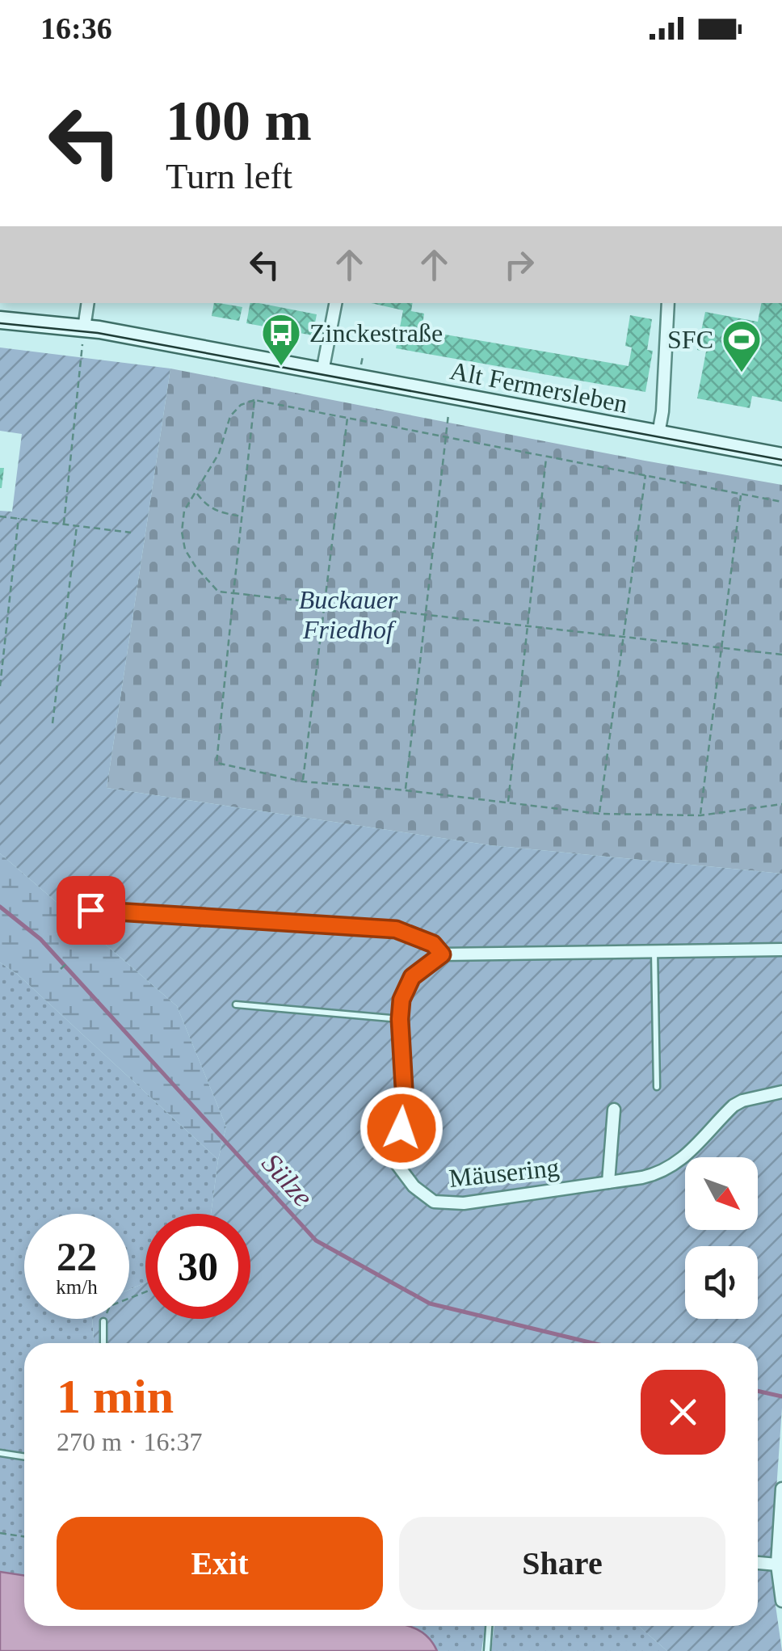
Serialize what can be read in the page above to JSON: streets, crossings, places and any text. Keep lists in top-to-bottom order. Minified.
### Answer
{"streets":{"main road":["Alt Fermersleben"],"street":["Mäusering"]},"water":["Sülze"],"parks":["Buckauer Friedhof"],"places":{"bus stop":["Zinckestraße"],"sports":["SFC"]},"north":"bottom right","page":{"status":"16:36","turn":["100 m","Turn left"],"speed":"22 km/h","limit":"30","heading":["1 min","270 m · 16:37"],"buttons":["Exit","Share"]}}
